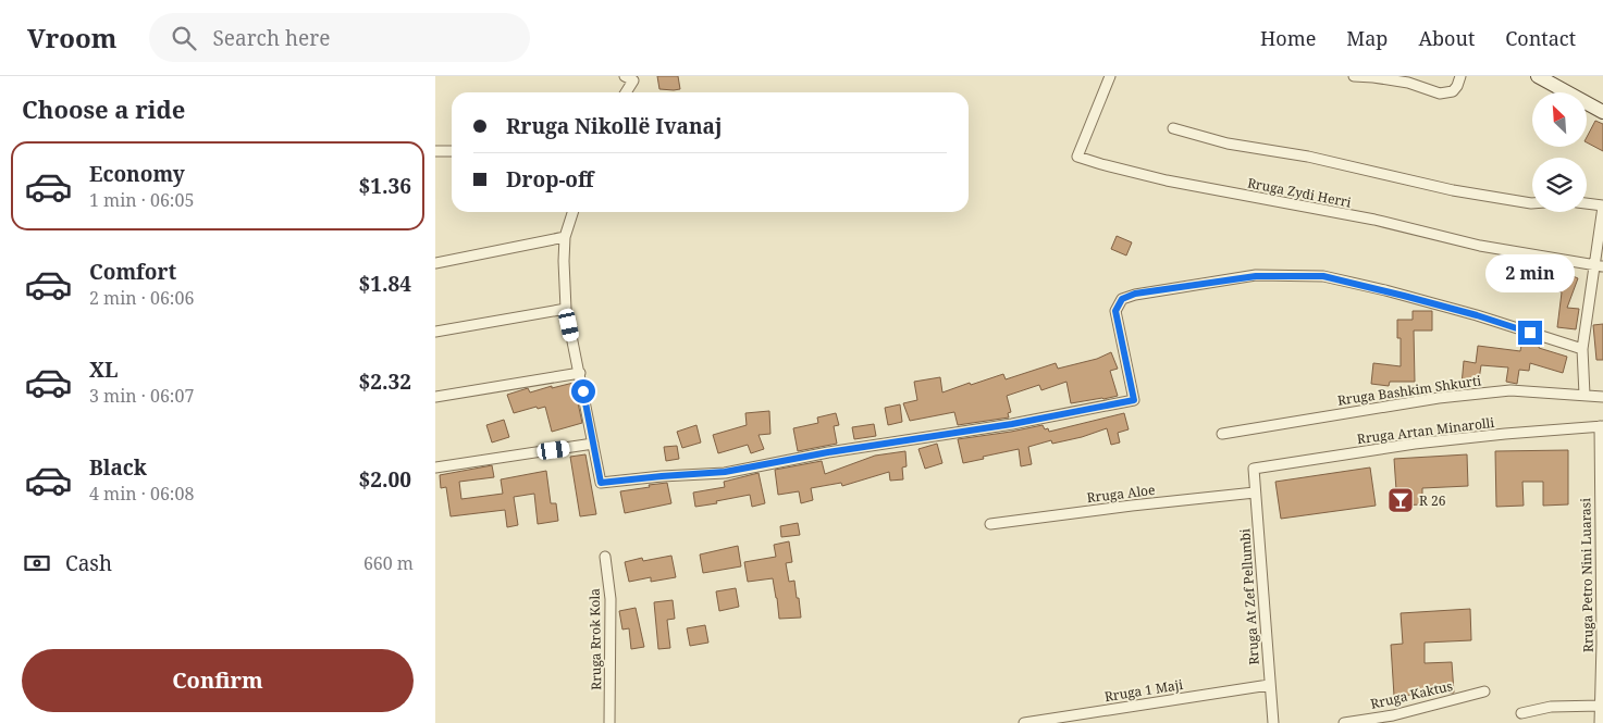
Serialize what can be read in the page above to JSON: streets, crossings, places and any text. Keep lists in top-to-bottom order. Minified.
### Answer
{"streets":{"street":["Rruga Zydi Herri","Rruga Bashkim Shkurti","Rruga Artan Minarolli","Rruga Aloe","Rruga Petro Nini Luarasi","Rruga At Zef Pellumbi","Rruga Rrok Kola","Rruga 1 Maji","Rruga Kaktus"]},"crossings":[["Rruga Artan Minarolli","Rruga Petro Nini Luarasi"],["Rruga Artan Minarolli","Rruga At Zef Pellumbi"],["Rruga Aloe","Rruga At Zef Pellumbi"],["Rruga At Zef Pellumbi","Rruga 1 Maji"]],"places":{"bar":["R 26"]},"north":"top left","page":{"header":"Vroom","search":"Search here","nav":["Home","Map","About","Contact"],"heading":"Choose a ride","banner":["Rruga Nikollë Ivanaj","Drop-off"],"list":[{"name":"Economy","note":"1 min · 06:05","value":"$1.36"},{"name":"Comfort","note":"2 min · 06:06","value":"$1.84"},{"name":"XL","note":"3 min · 06:07","value":"$2.32"},{"name":"Black","note":"4 min · 06:08","value":"$2.00"}],"bubble":"2 min","pay":["Cash","660 m"],"buttons":"Confirm"}}
